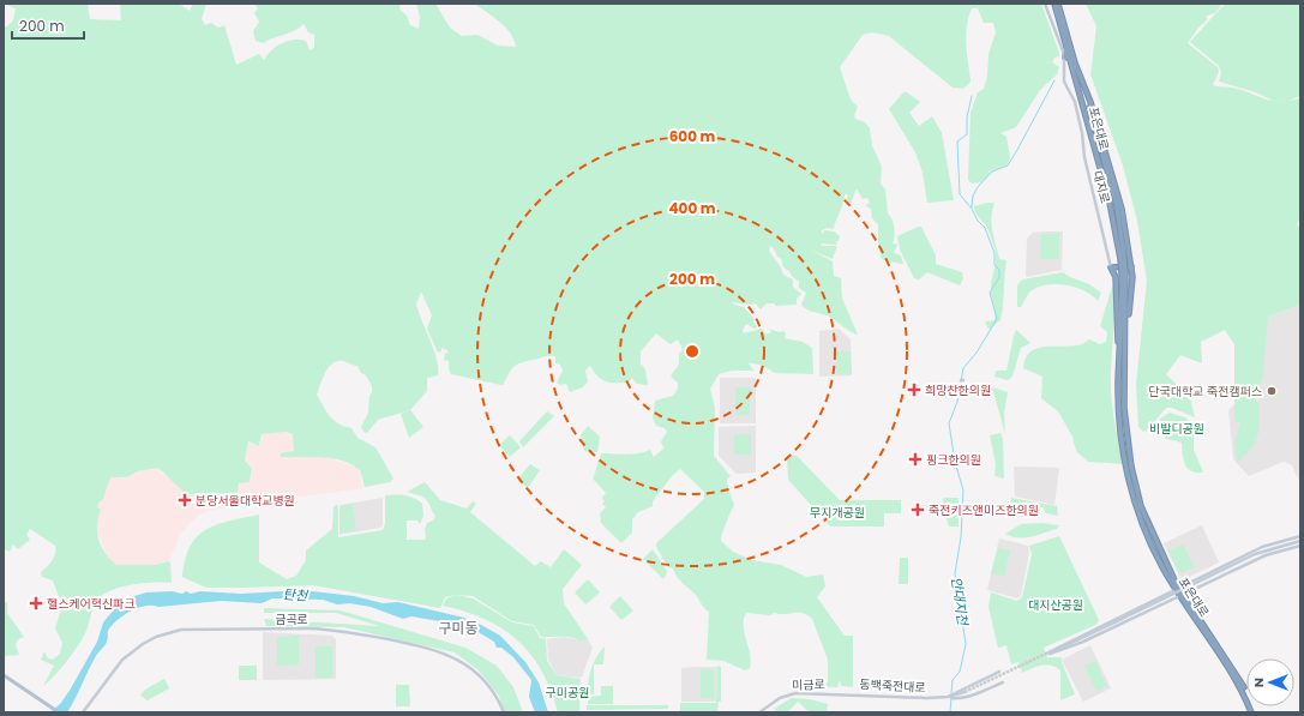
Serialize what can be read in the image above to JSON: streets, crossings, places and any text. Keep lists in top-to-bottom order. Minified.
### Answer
{"streets":{"highway":["포은대로"],"main road":["대지로","금곡로","미금로","동백죽전대로"]},"crossings":[["미금로","동백죽전대로"]],"districts":["구미동"],"water":["탄천","안대지천"],"parks":["비발디공원","무지개공원","대지산공원","구미공원"],"places":{"health":["희망찬한의원","핑크한의원","분당서울대학교병원","죽전키즈앤미즈한의원","헬스케어혁신파크"],"other":["단국대학교 죽전캠퍼스"]},"scale_bar":"200 m","north":"left","rings":["600 m","400 m","200 m"]}
